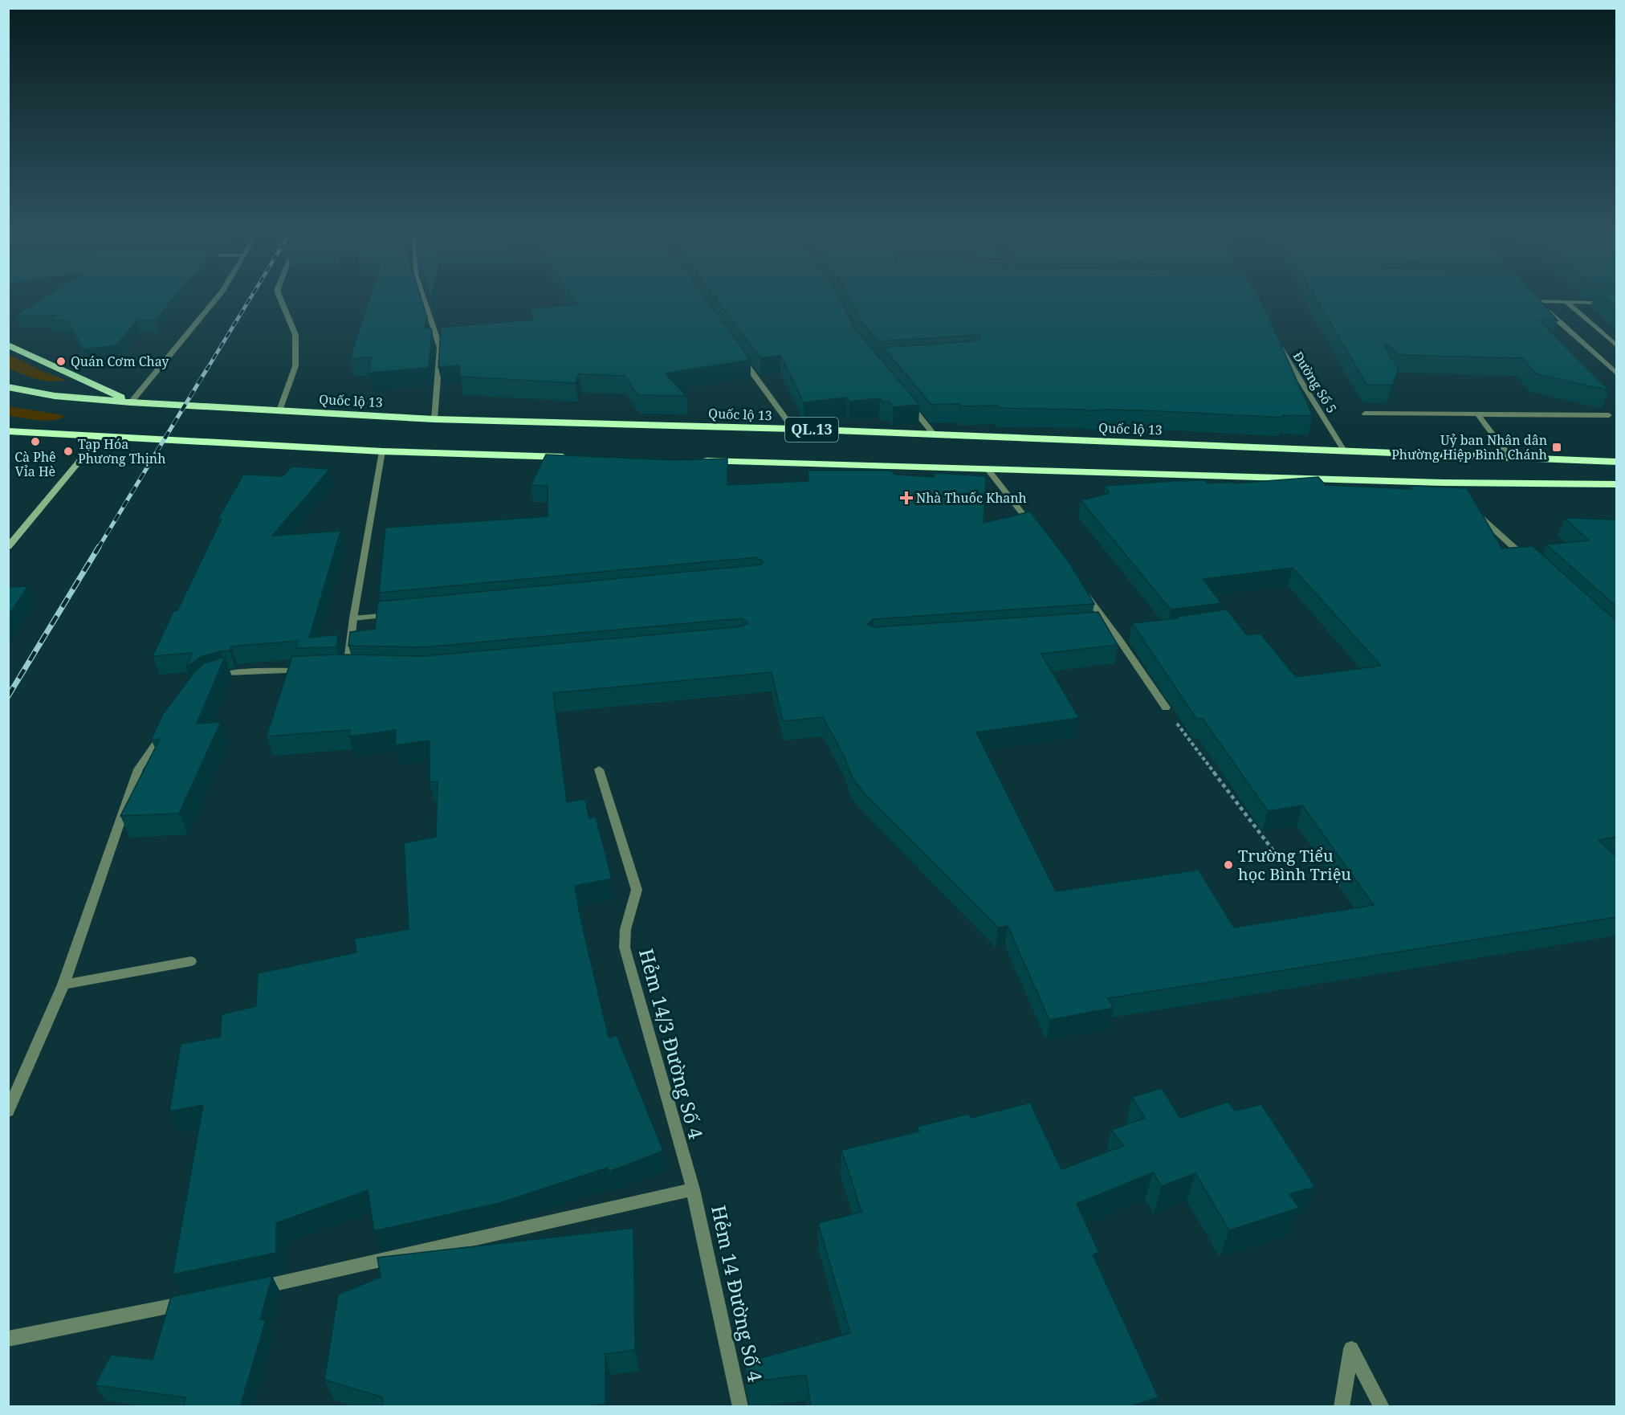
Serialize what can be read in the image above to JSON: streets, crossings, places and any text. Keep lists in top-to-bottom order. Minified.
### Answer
{"streets":{"highway":["Quốc lộ 13","QL.13"],"street":["Đường Số 5","Hẻm 14/3 Đường Số 4","Hẻm 14 Đường Số 4"]},"crossings":[["Đường Số 5","Quốc lộ 13"],["Hẻm 14/3 Đường Số 4","Hẻm 14 Đường Số 4"]],"places":{"other":["Quán Cơm Chay","Cà Phê Vỉa Hè","Tạp Hóa Phương Thịnh","Trường Tiểu học Bình Triệu"],"transit":["Uỷ ban Nhân dân Phường Hiệp Bình Chánh"],"health":["Nhà Thuốc Khanh"]}}
